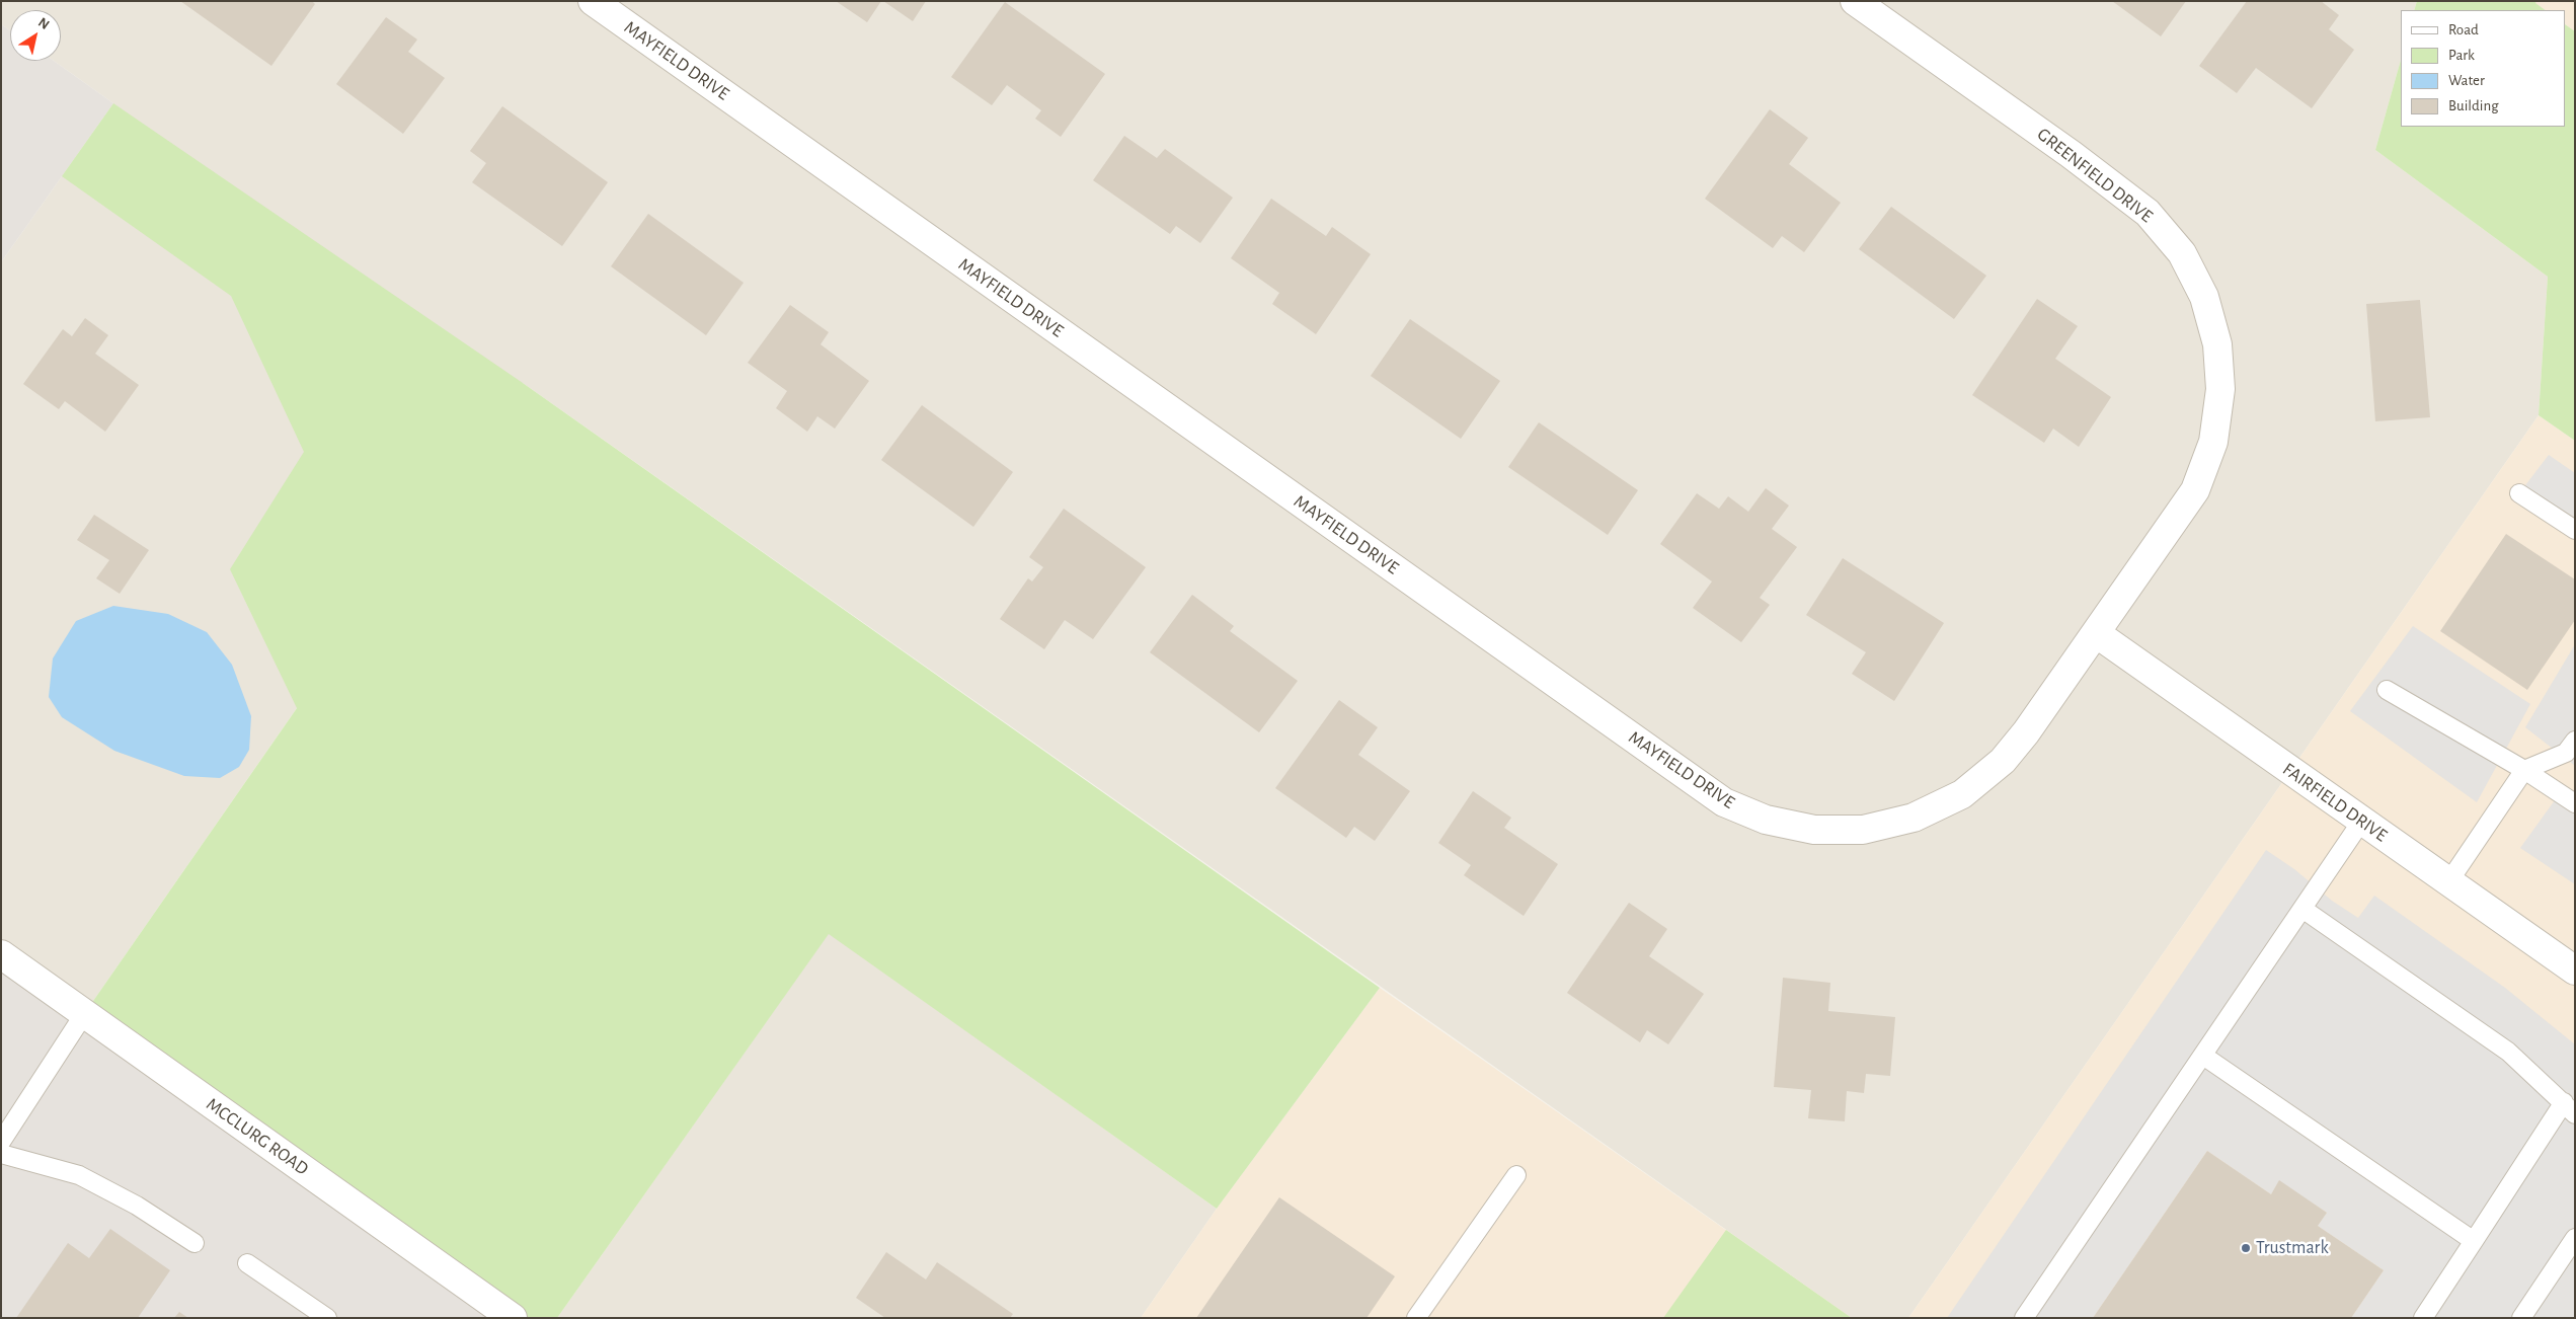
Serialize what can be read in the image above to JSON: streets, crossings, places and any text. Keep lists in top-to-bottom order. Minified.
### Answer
{"streets":{"street":["MAYFIELD DRIVE","GREENFIELD DRIVE","FAIRFIELD DRIVE","MCCLURG ROAD"]},"crossings":[["MAYFIELD DRIVE","GREENFIELD DRIVE"],["MAYFIELD DRIVE","FAIRFIELD DRIVE"],["GREENFIELD DRIVE","FAIRFIELD DRIVE"]],"places":["Trustmark"],"legend":["Road","Park","Water","Building"],"north":"top right"}
